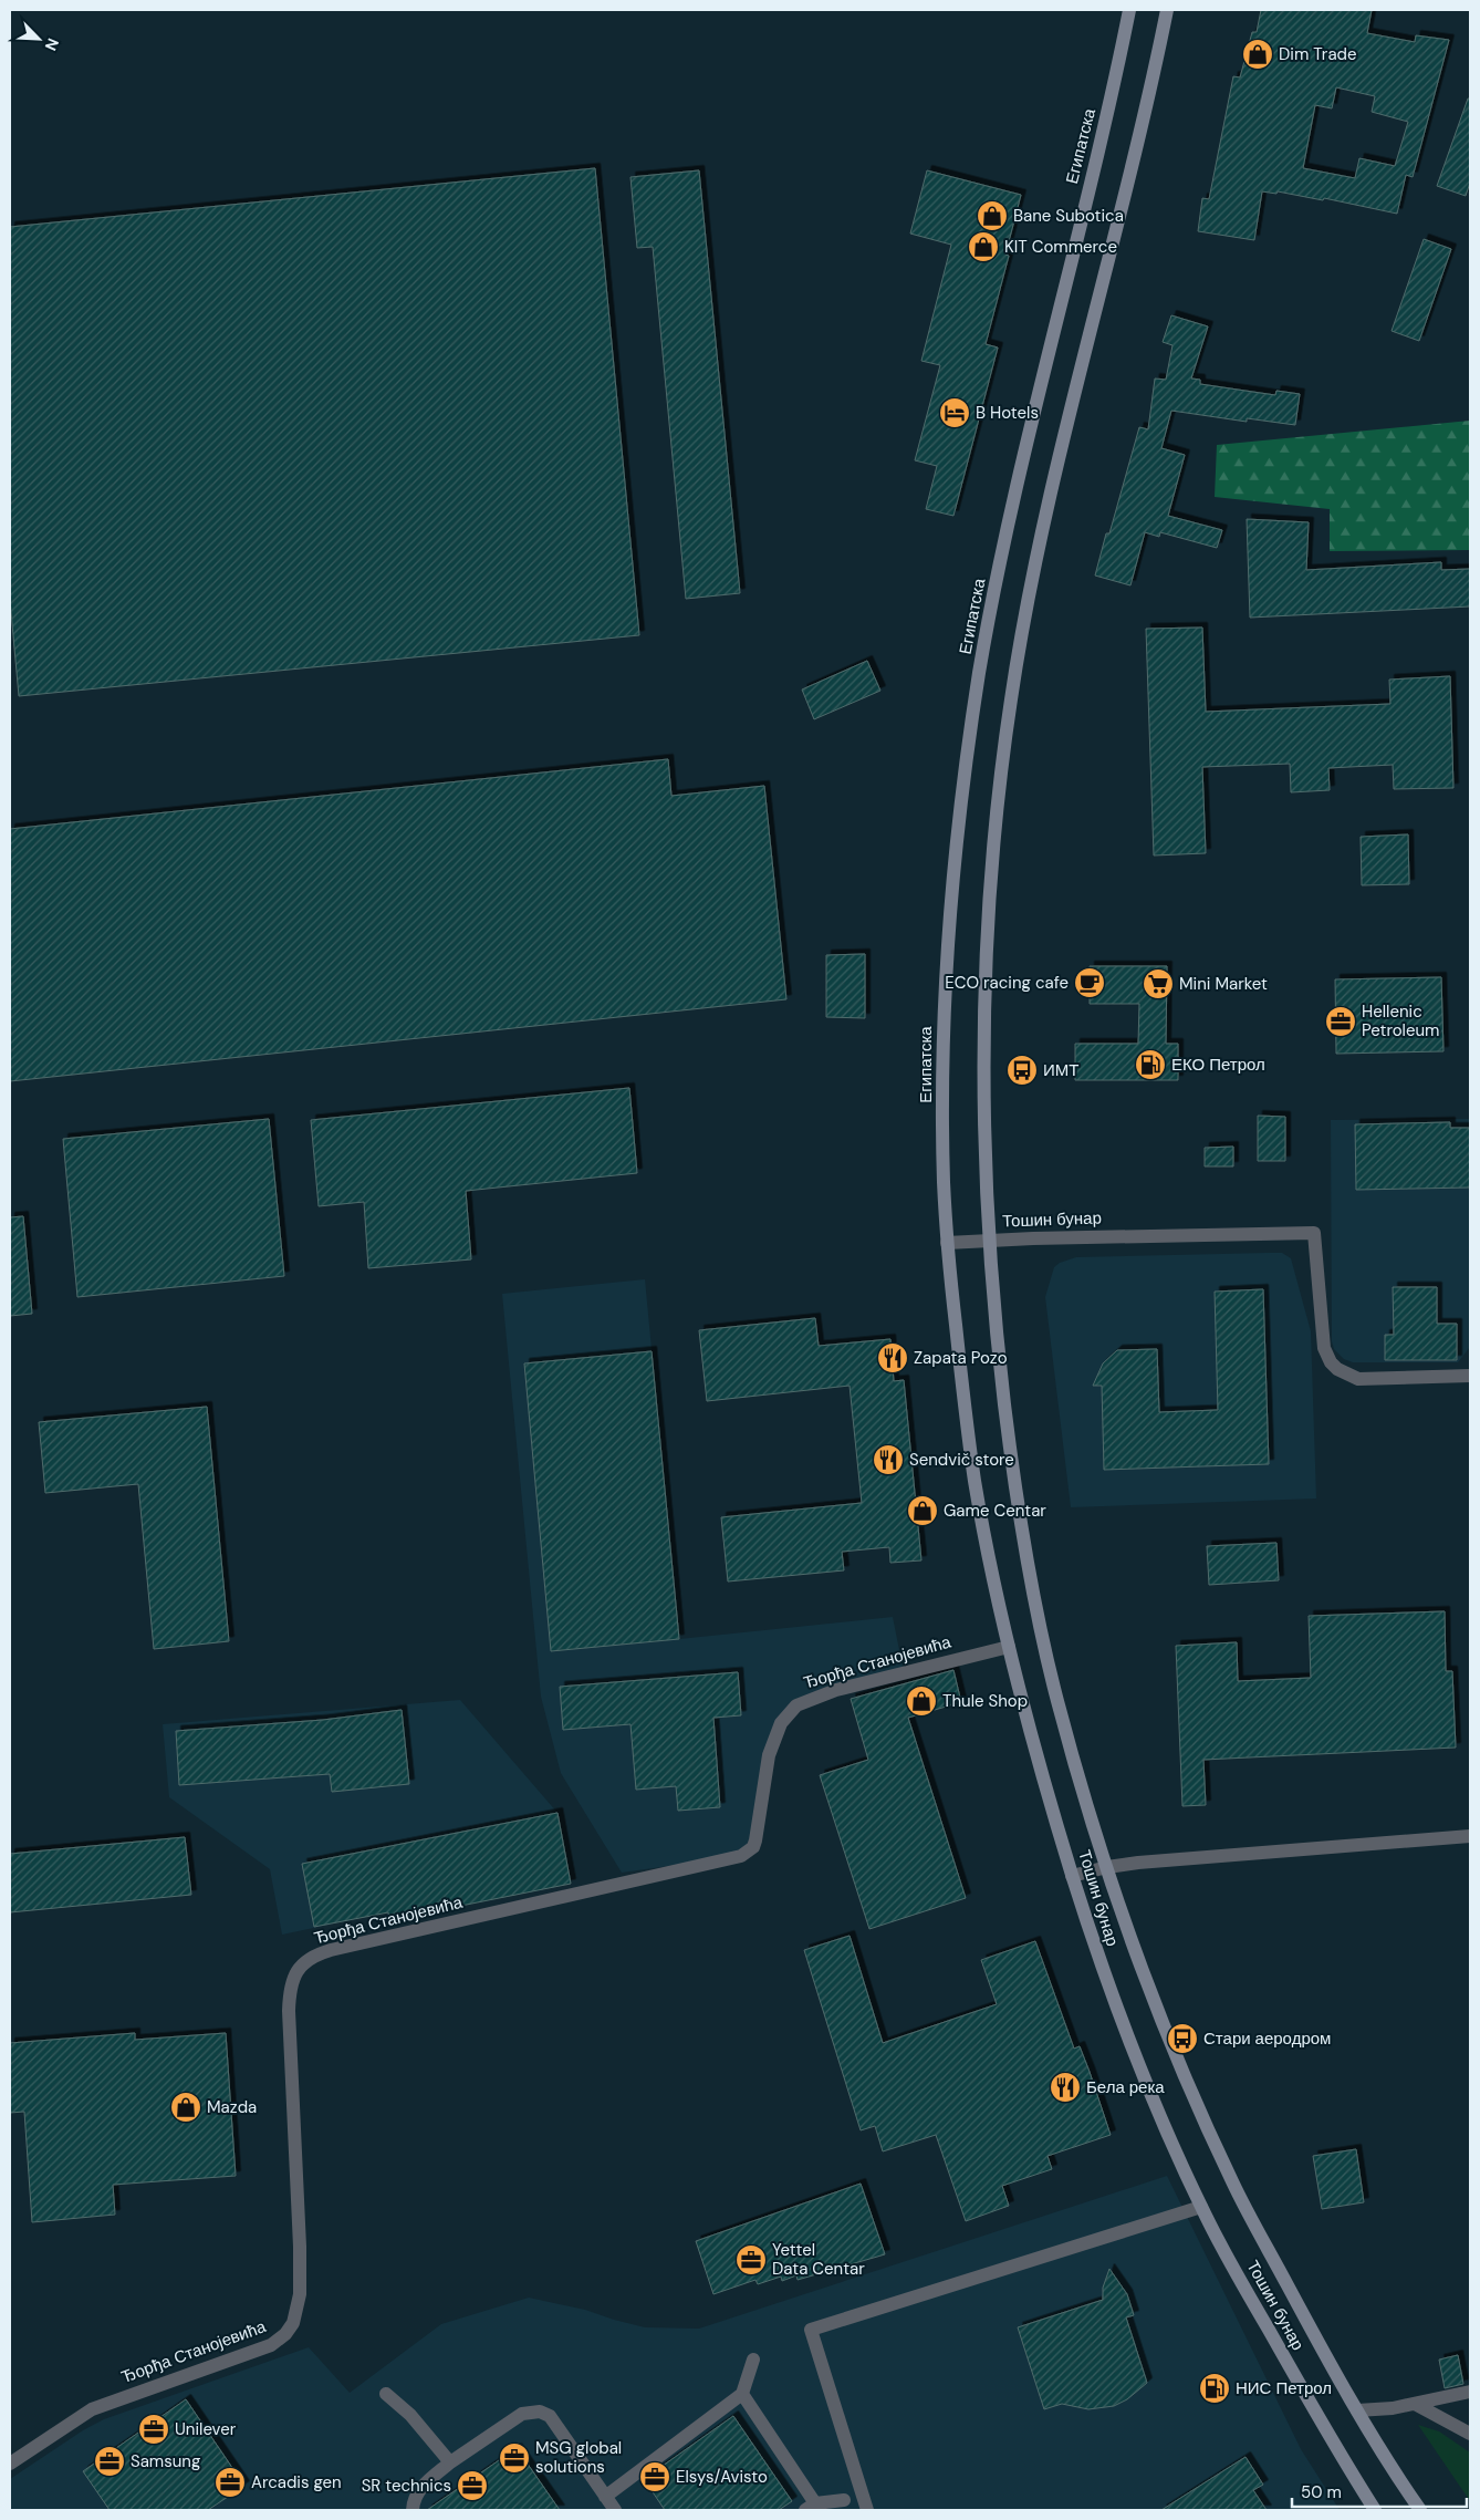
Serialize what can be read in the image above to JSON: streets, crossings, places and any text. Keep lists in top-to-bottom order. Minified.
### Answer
{"streets":{"main road":["Египатска","Тошин бунар"],"street":["Ђорђа Станојевића"]},"crossings":[["Египатска","Тошин бунар"],["Тошин бунар","Ђорђа Станојевића"]],"places":{"shop":["Dim Trade","Bane Subotica","KIT Commerce","Game Centar","Thule Shop","Mazda"],"hotel":["B Hotels"],"cafe":["ECO racing cafe"],"supermarket":["Mini Market"],"office":["Hellenic Petroleum","Yettel Data Centar","Unilever","MSG global solutions","Samsung","Elsys/Avisto","Arcadis gen","SR technics"],"fuel station":["ЕКО Петрол","НИС Петрол"],"bus stop":["ИМТ","Стари аеродром"],"restaurant":["Zapata Pozo","Sendvič store","Бела река"]},"scale_bar":"50 m","north":"bottom right"}
